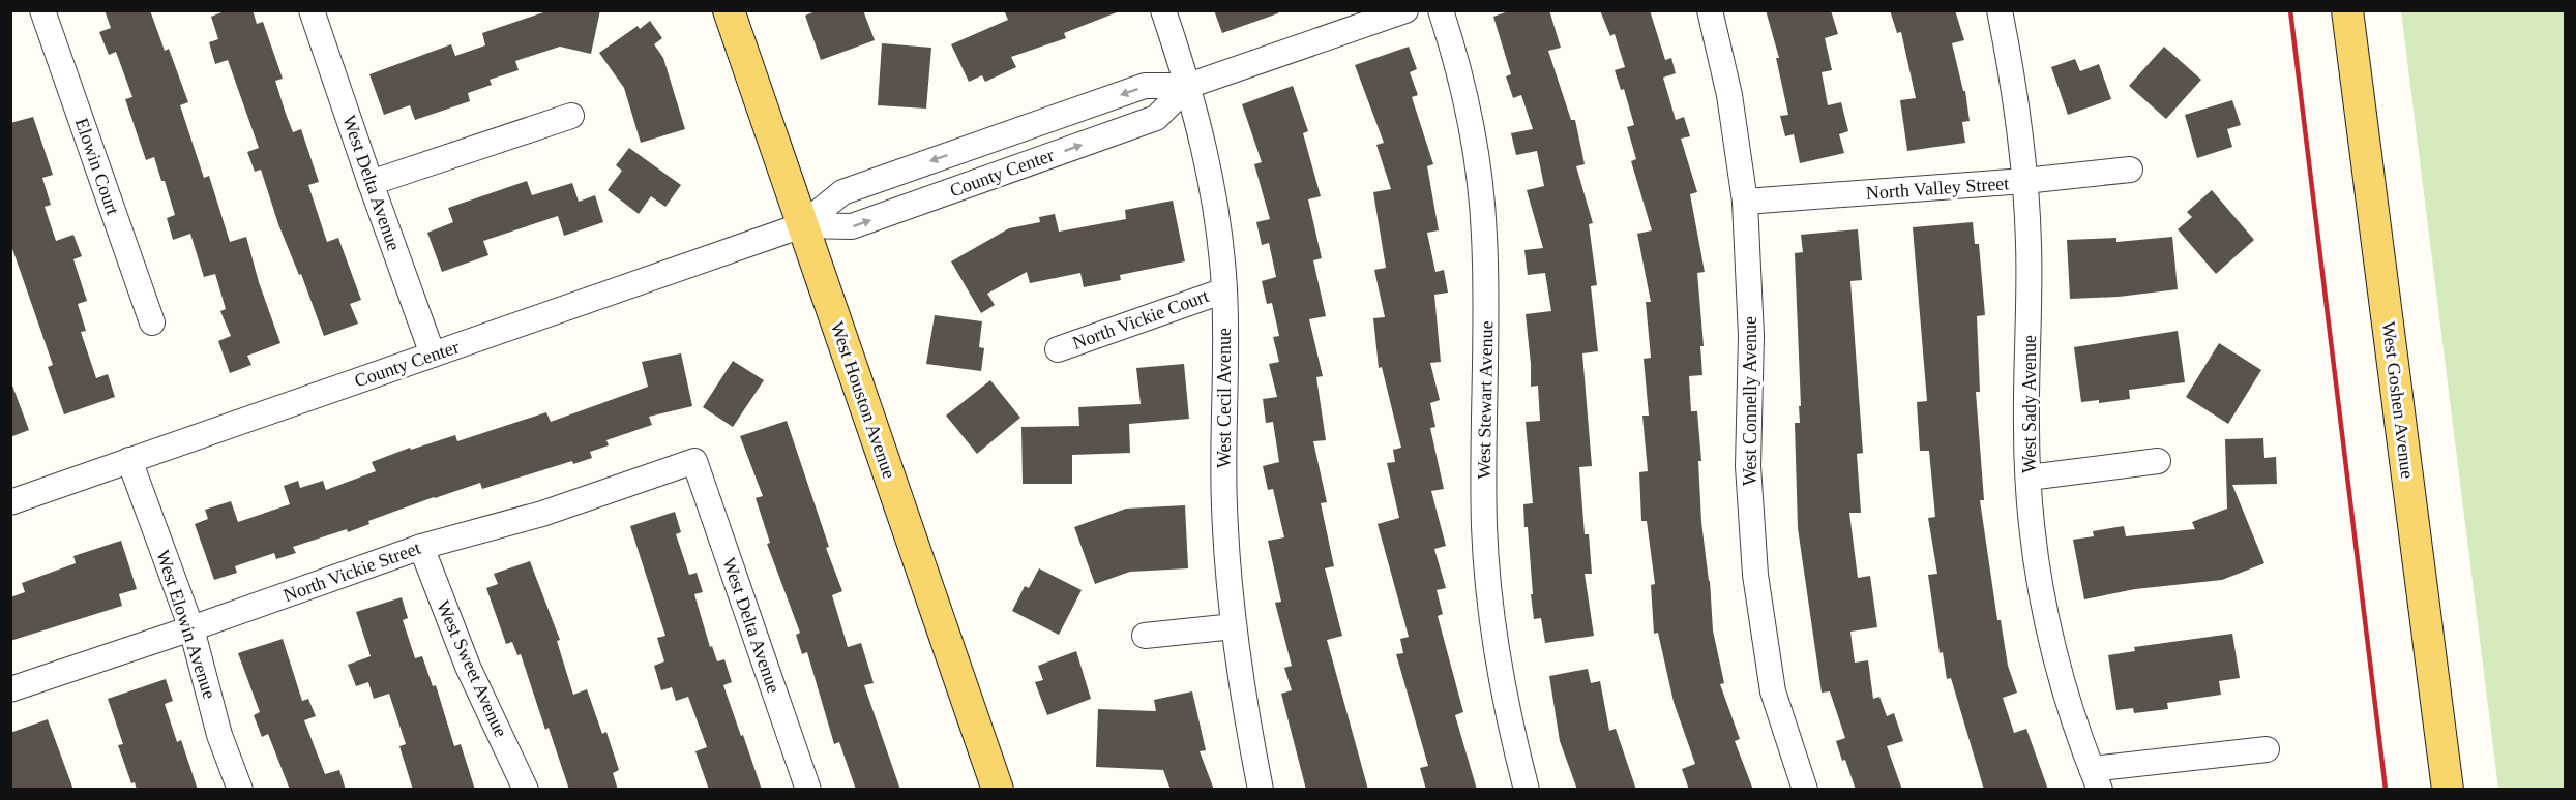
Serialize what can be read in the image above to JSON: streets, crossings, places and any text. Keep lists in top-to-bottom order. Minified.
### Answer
{"streets":{"main road":["West Houston Avenue","West Goshen Avenue"],"street":["Elowin Court","County Center","West Delta Avenue","North Valley Street","North Vickie Court","West Cecil Avenue","West Stewart Avenue","West Connelly Avenue","West Sady Avenue","North Vickie Street","West Elowin Avenue","West Sweet Avenue"]},"crossings":[["County Center","West Delta Avenue"],["County Center","West Cecil Avenue"],["County Center","West Houston Avenue"],["County Center","West Elowin Avenue"],["West Delta Avenue","North Vickie Street"],["North Valley Street","West Connelly Avenue"],["North Valley Street","West Sady Avenue"],["North Vickie Court","West Cecil Avenue"],["North Vickie Street","West Elowin Avenue"],["North Vickie Street","West Sweet Avenue"]]}
